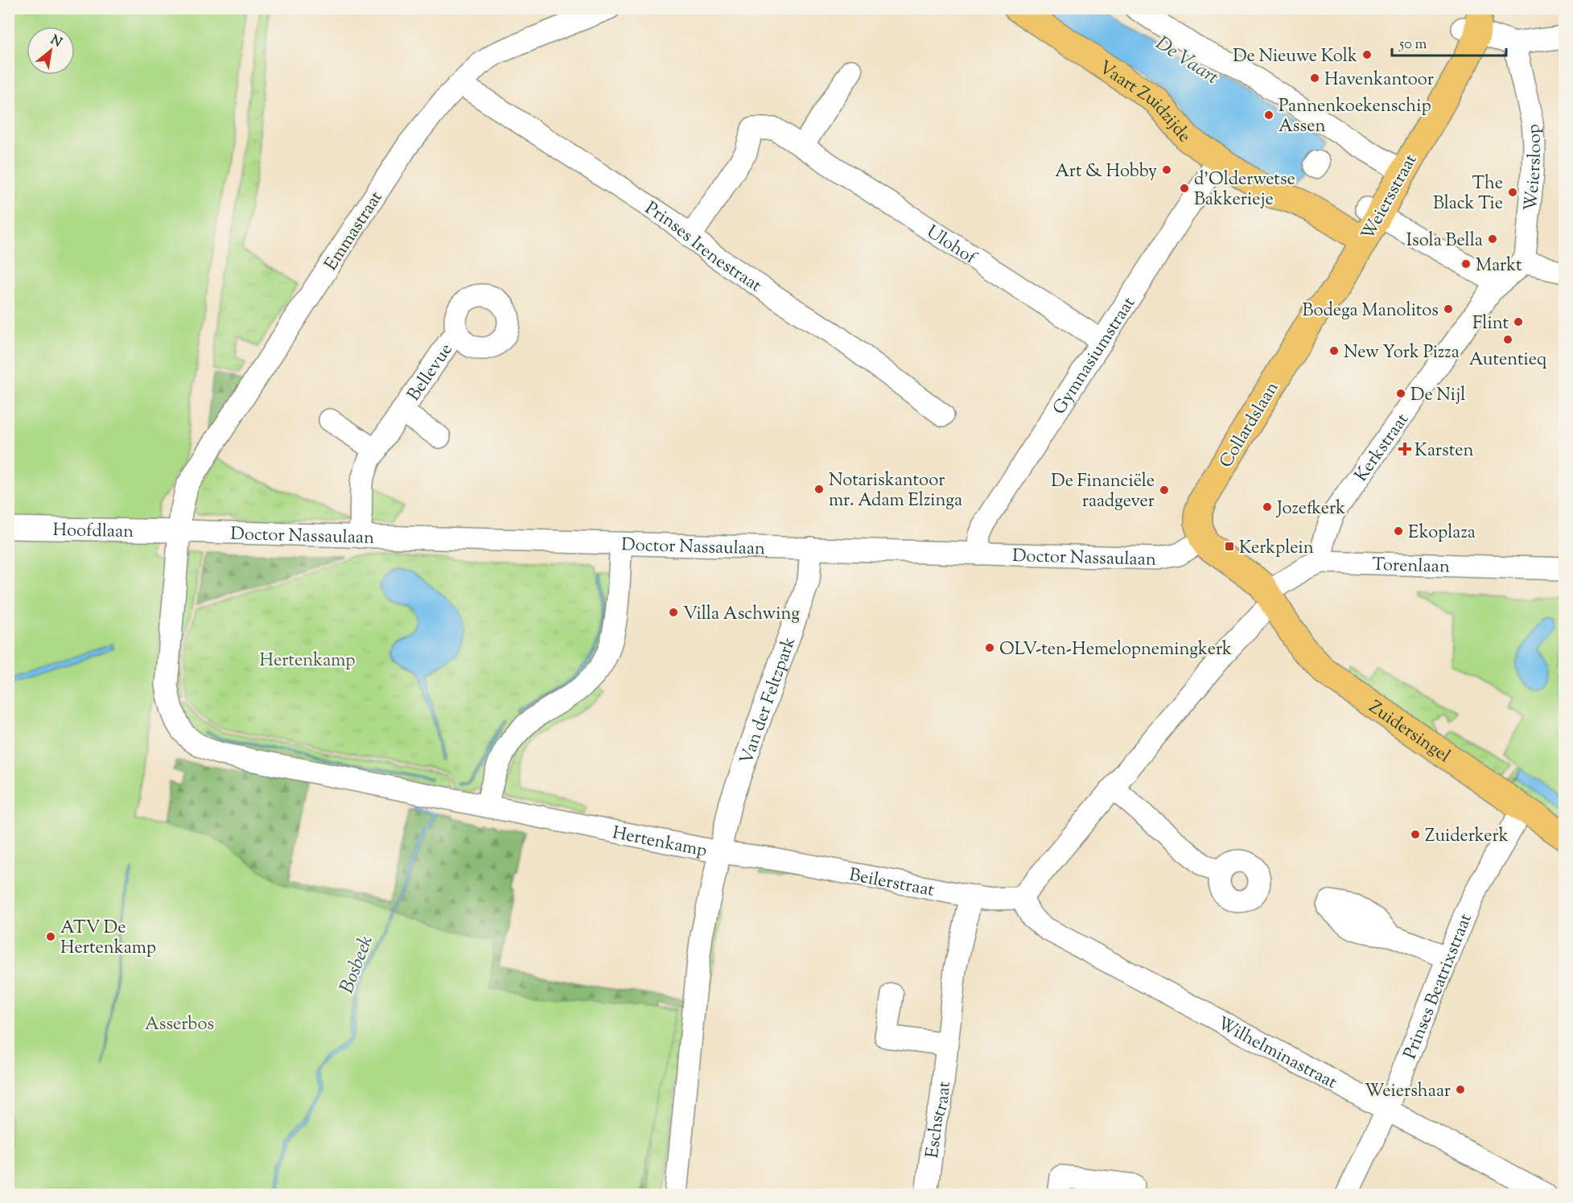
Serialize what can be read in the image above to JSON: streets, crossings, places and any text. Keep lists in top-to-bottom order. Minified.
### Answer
{"streets":{"main road":["Vaart Zuidzijde","Weiersstraat","Collardslaan","Zuidersingel"],"street":["Weiersloop","Emmastraat","Ulohof","Prinses Irenestraat","Gymnasiumstraat","Bellevue","Kerkstraat","Hoofdlaan","Doctor Nassaulaan","Torenlaan","Van der Feltzpark","Hertenkamp","Beilerstraat","Prinses Beatrixstraat","Wilhelminastraat","Eschstraat"]},"crossings":[["Vaart Zuidzijde","Weiersstraat"],["Vaart Zuidzijde","Gymnasiumstraat"],["Vaart Zuidzijde","Collardslaan"],["Weiersstraat","Collardslaan"],["Emmastraat","Prinses Irenestraat"],["Emmastraat","Hoofdlaan"],["Emmastraat","Doctor Nassaulaan"],["Emmastraat","Hertenkamp"],["Ulohof","Prinses Irenestraat"],["Ulohof","Gymnasiumstraat"],["Gymnasiumstraat","Doctor Nassaulaan"],["Bellevue","Doctor Nassaulaan"],["Collardslaan","Doctor Nassaulaan"],["Kerkstraat","Torenlaan"],["Hoofdlaan","Doctor Nassaulaan"],["Hoofdlaan","Hertenkamp"],["Doctor Nassaulaan","Van der Feltzpark"],["Doctor Nassaulaan","Hertenkamp"],["Torenlaan","Zuidersingel"],["Van der Feltzpark","Hertenkamp"],["Van der Feltzpark","Beilerstraat"],["Zuidersingel","Prinses Beatrixstraat"],["Hertenkamp","Beilerstraat"],["Beilerstraat","Wilhelminastraat"],["Beilerstraat","Eschstraat"],["Prinses Beatrixstraat","Wilhelminastraat"]],"water":["De Vaart","Bosbeek"],"parks":["Hertenkamp","Asserbos"],"places":{"other":["De Nieuwe Kolk","Havenkantoor","Pannenkoekenschip Assen","Art & Hobby","d'Olderwetse Bakkerieje","The Black Tie","Isola Bella","Markt","Bodega Manolitos","Flint","Autentieq","New York Pizza","De Nijl","Notariskantoor mr. Adam Elzinga","De Financiële raadgever","Jozefkerk","Ekoplaza","Villa Aschwing","OLV-ten-Hemelopnemingkerk","Zuiderkerk","ATV De Hertenkamp","Weiershaar"],"health":["Karsten"],"transit":["Kerkplein"]},"scale_bar":"50 m","north":"top right"}
